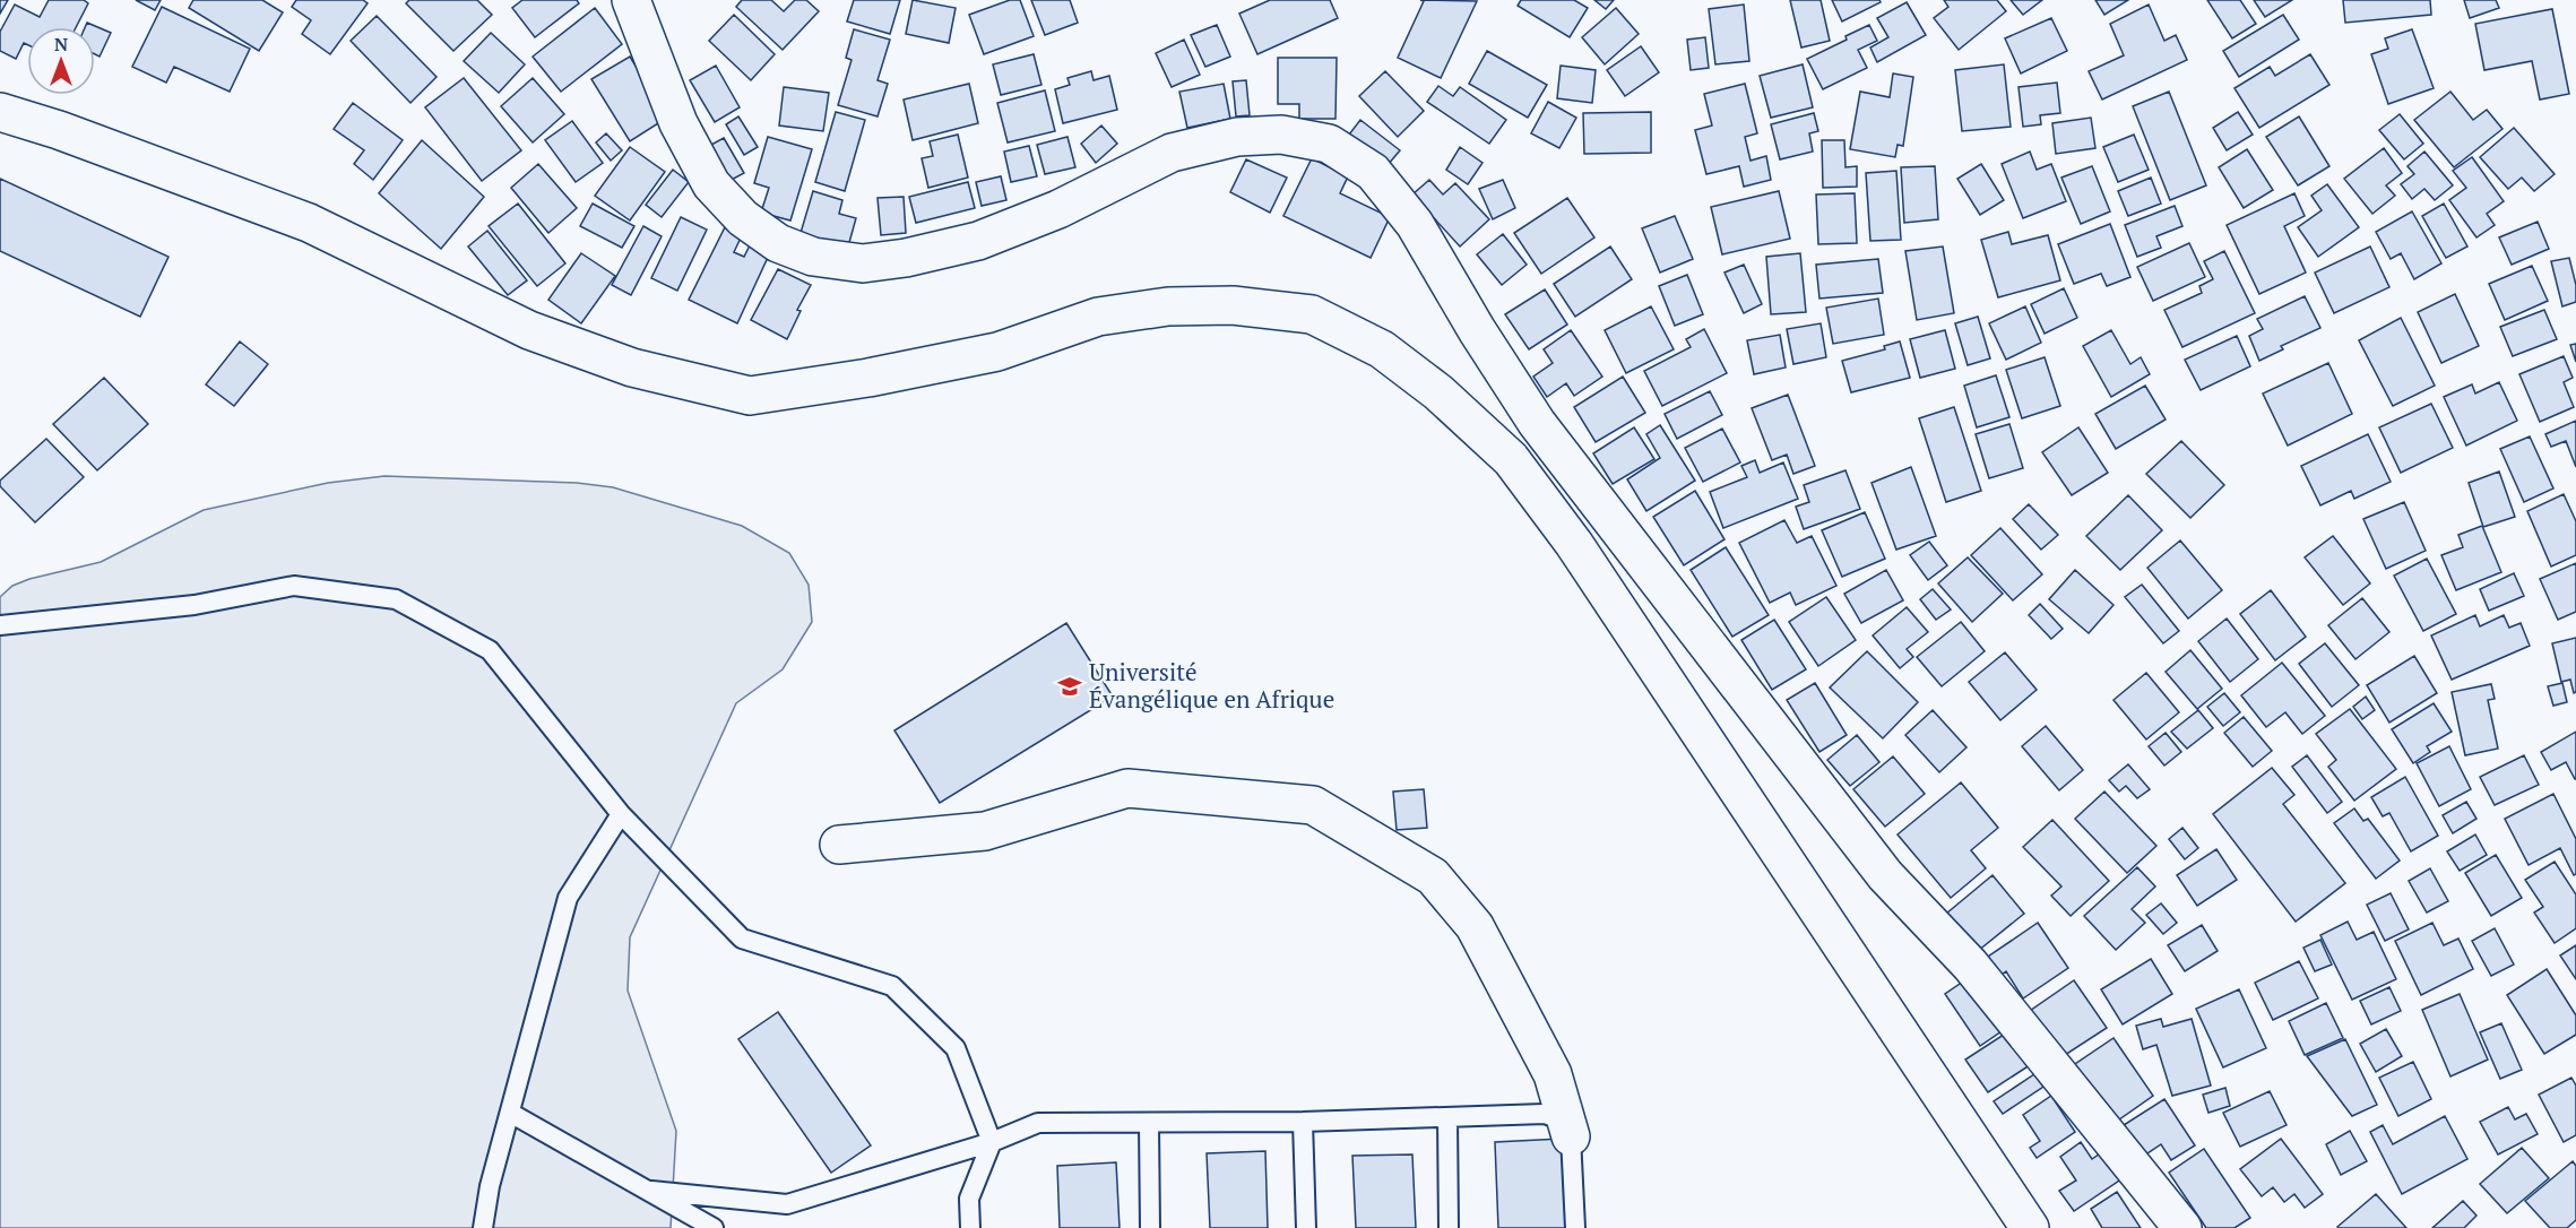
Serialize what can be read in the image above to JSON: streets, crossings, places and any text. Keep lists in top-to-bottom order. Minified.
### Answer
{"places":{"school or university":["Université Évangélique en Afrique"]},"north":"top"}
